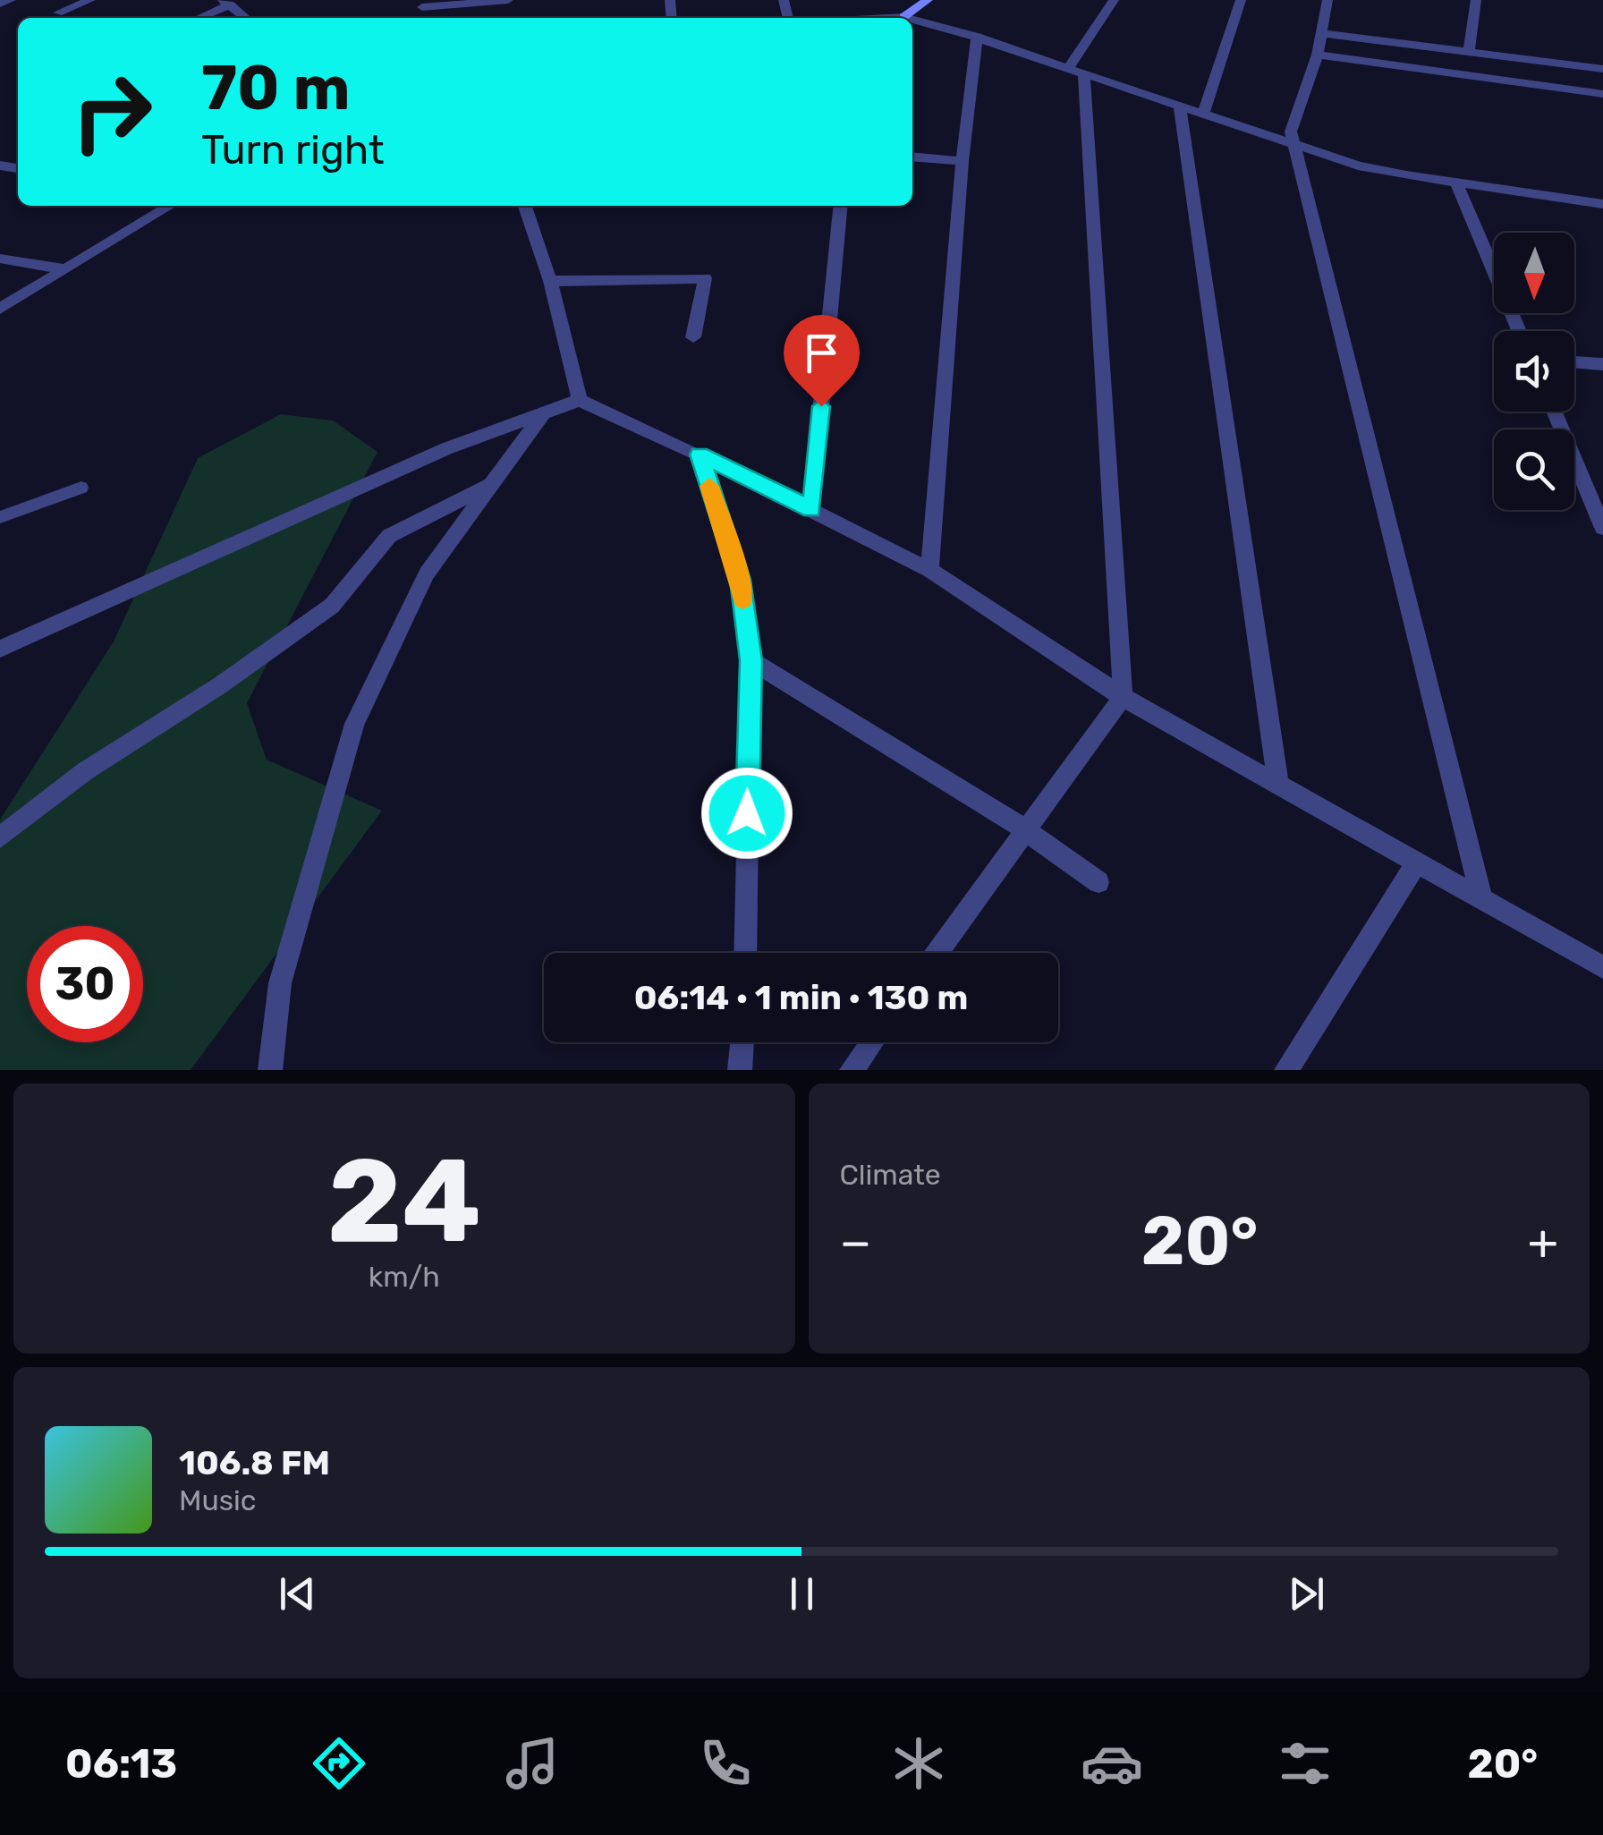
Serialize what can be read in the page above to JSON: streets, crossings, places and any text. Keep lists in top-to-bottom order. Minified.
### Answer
{"north":"bottom","page":{"turn":["70 m","Turn right"],"limit":"30","trip":"06:14 · 1 min · 130 m","tile":[["24","km/h"],"Climate"],"heat":["−","20°","+"],"song":["106.8 FM","Music"],"tabs":["06:13","20°"]}}
